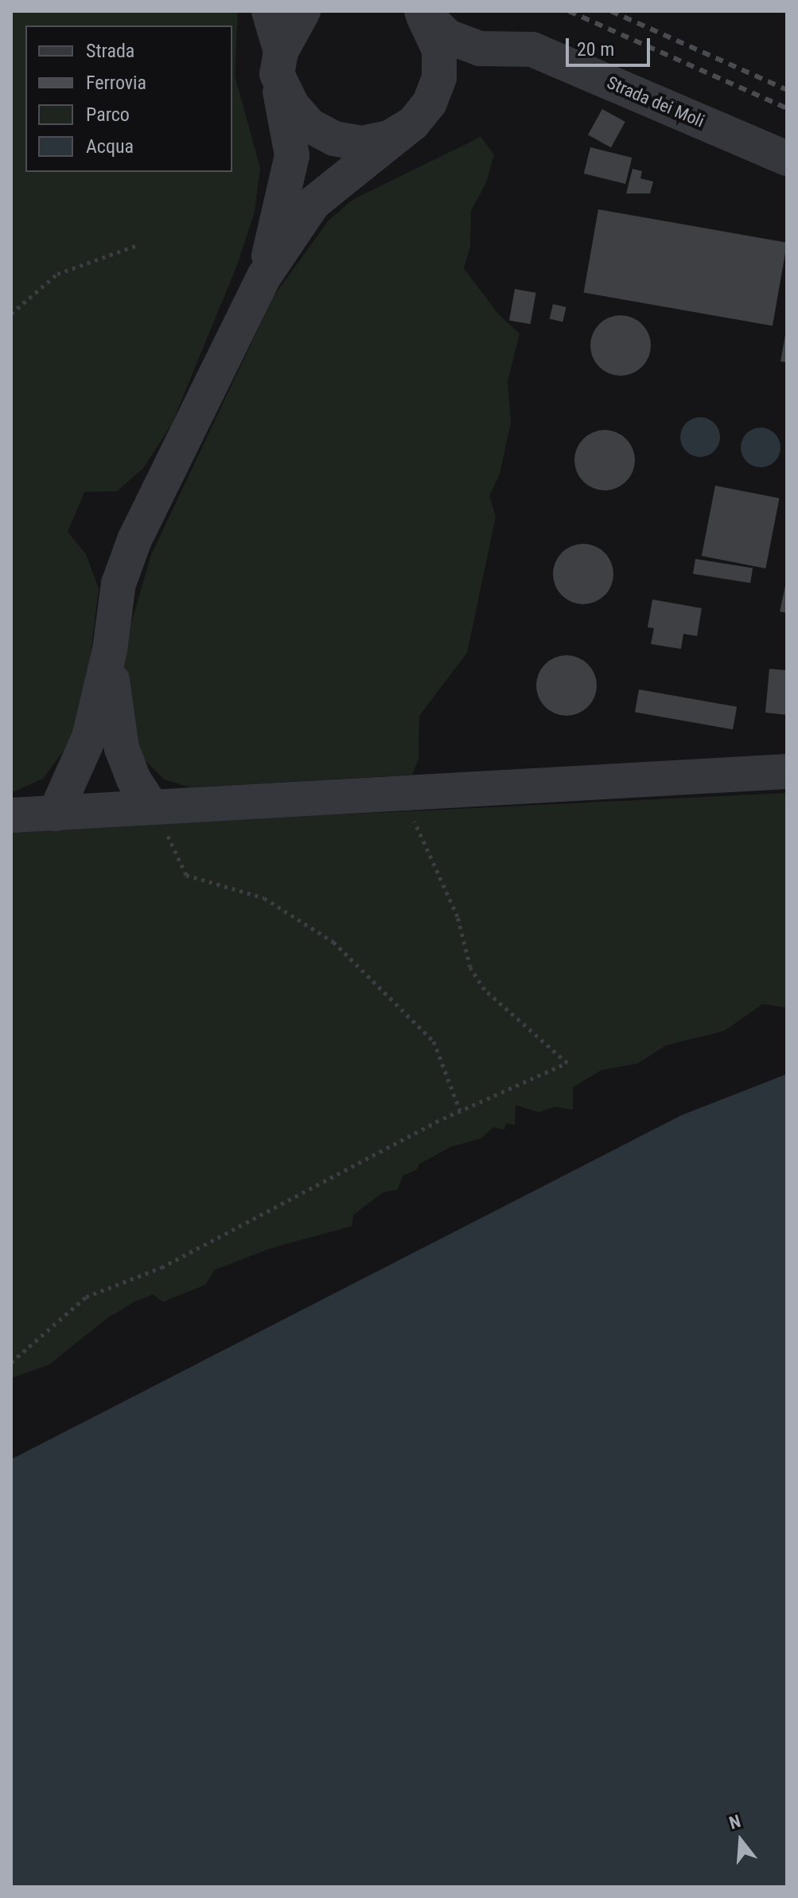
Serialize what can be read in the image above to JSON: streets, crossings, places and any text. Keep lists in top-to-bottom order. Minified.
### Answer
{"streets":{"street":["Strada dei Moli"]},"legend":["Strada","Ferrovia","Parco","Acqua"],"scale_bar":"20 m","north":"top"}
